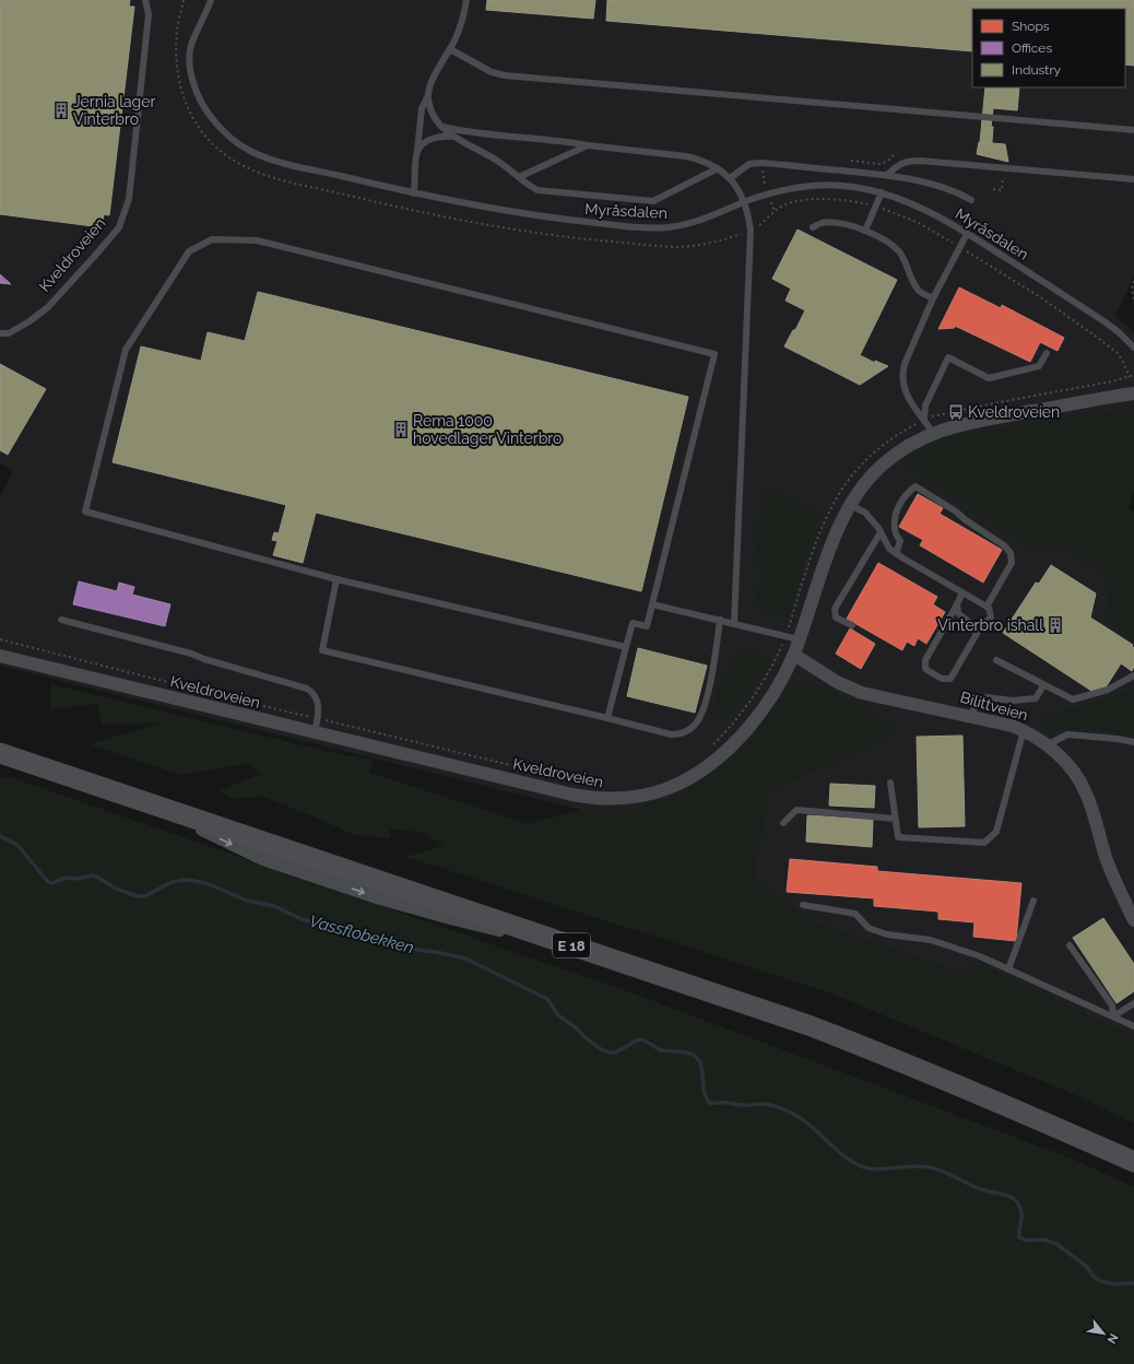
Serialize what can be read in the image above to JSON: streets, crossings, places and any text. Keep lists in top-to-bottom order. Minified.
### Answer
{"streets":{"highway":["E 18"],"street":["Kveldroveien","Bilittveien"],"lane":["Myråsdalen"]},"crossings":[["Kveldroveien","Bilittveien"]],"water":["Vassflobekken"],"places":{"building":["Jernia lager Vinterbro","Rema 1000 hovedlager Vinterbro","Vinterbro ishall"],"bus stop":["Kveldroveien"]},"legend":["Shops","Offices","Industry"],"north":"bottom right"}
